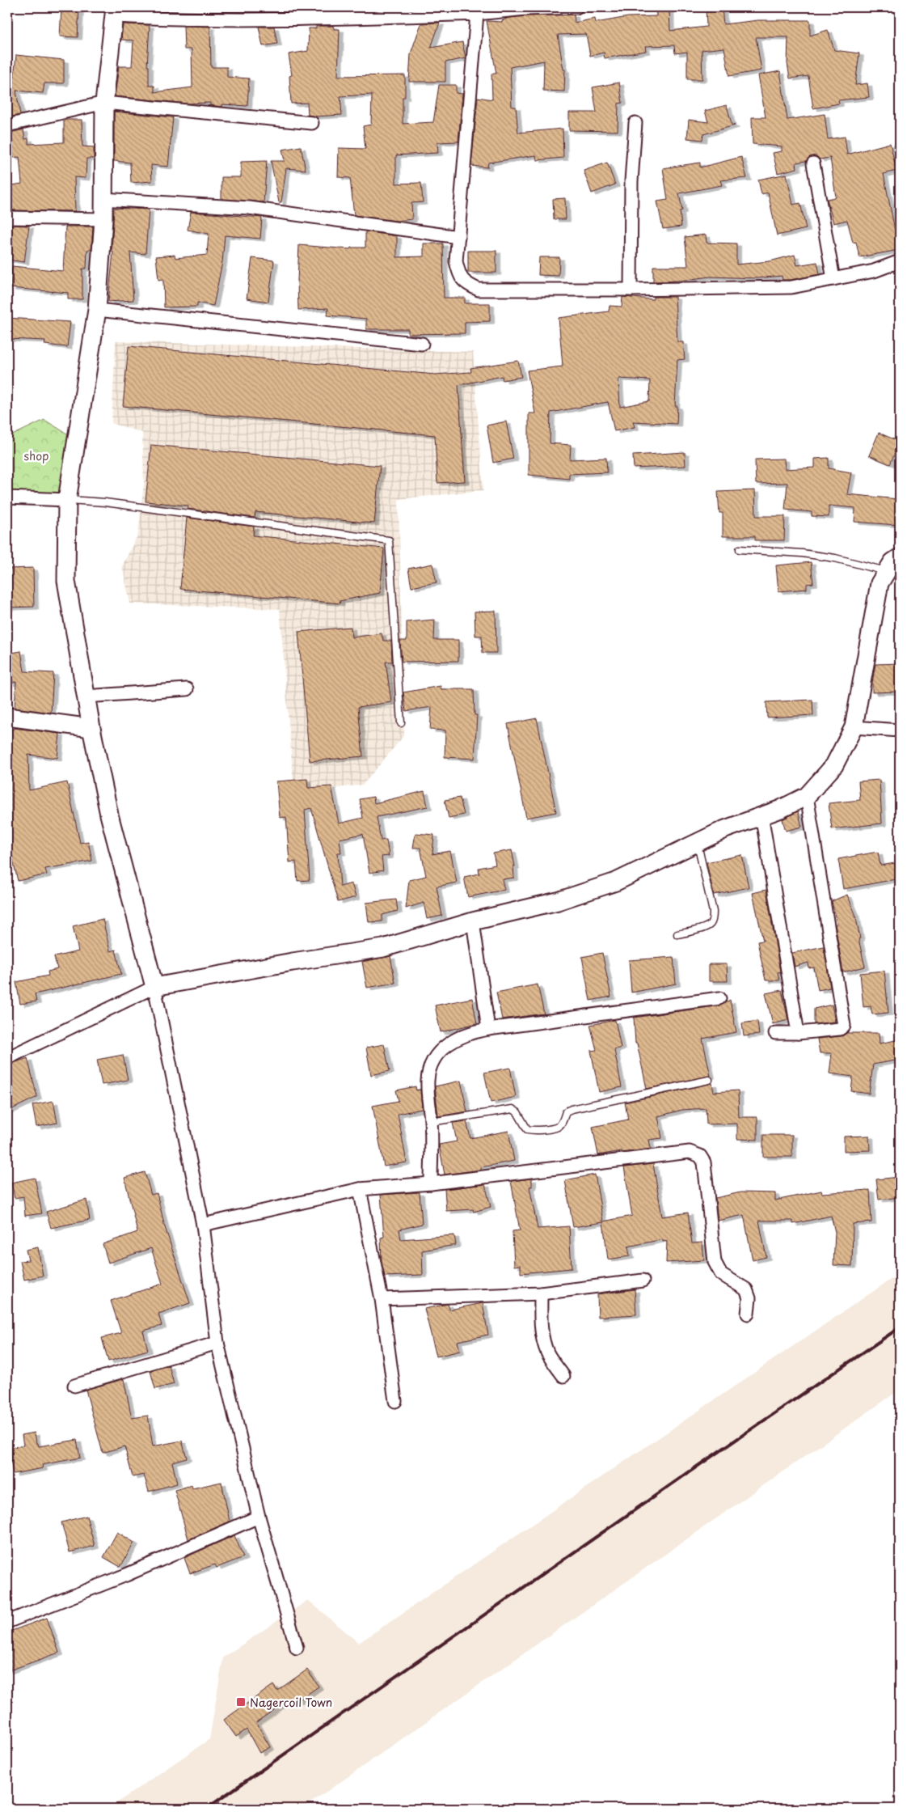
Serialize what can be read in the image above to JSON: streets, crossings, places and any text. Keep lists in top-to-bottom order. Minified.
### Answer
{"parks":["shop"],"places":{"transit":["Nagercoil Town"]}}
